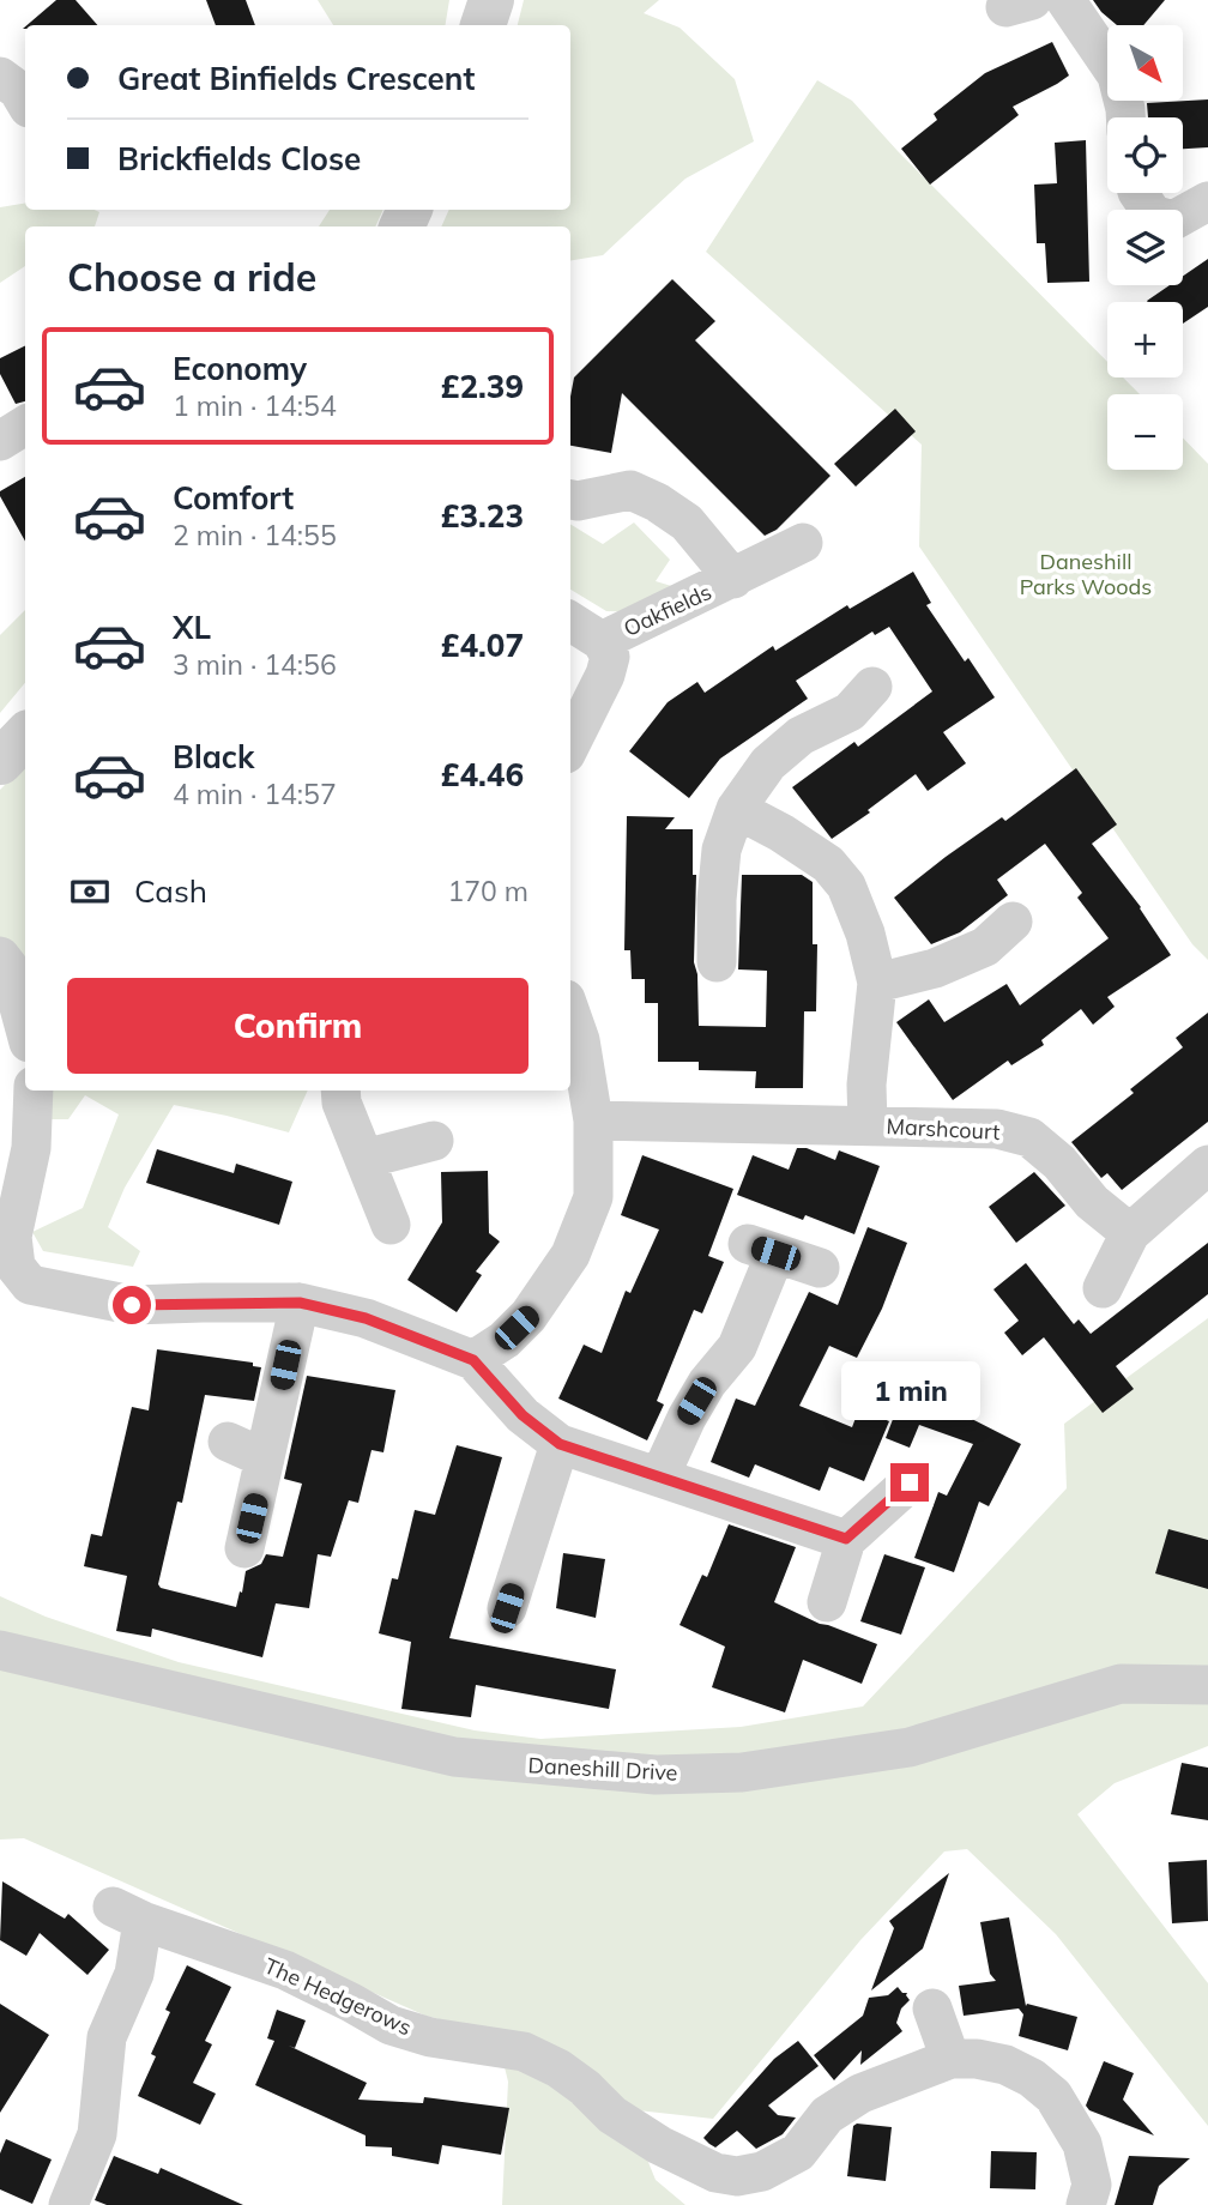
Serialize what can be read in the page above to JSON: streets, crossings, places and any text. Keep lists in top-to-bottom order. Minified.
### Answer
{"streets":{"street":["Oakfields","Marshcourt","Daneshill Drive","The Hedgerows"]},"parks":["Daneshill Parks Woods"],"north":"bottom right","page":{"map_buttons":["+","−"],"banner":["Great Binfields Crescent","Brickfields Close"],"heading":"Choose a ride","list":[{"name":"Economy","note":"1 min · 14:54","value":"£2.39"},{"name":"Comfort","note":"2 min · 14:55","value":"£3.23"},{"name":"XL","note":"3 min · 14:56","value":"£4.07"},{"name":"Black","note":"4 min · 14:57","value":"£4.46"}],"pay":["Cash","170 m"],"buttons":"Confirm","bubble":"1 min"}}
